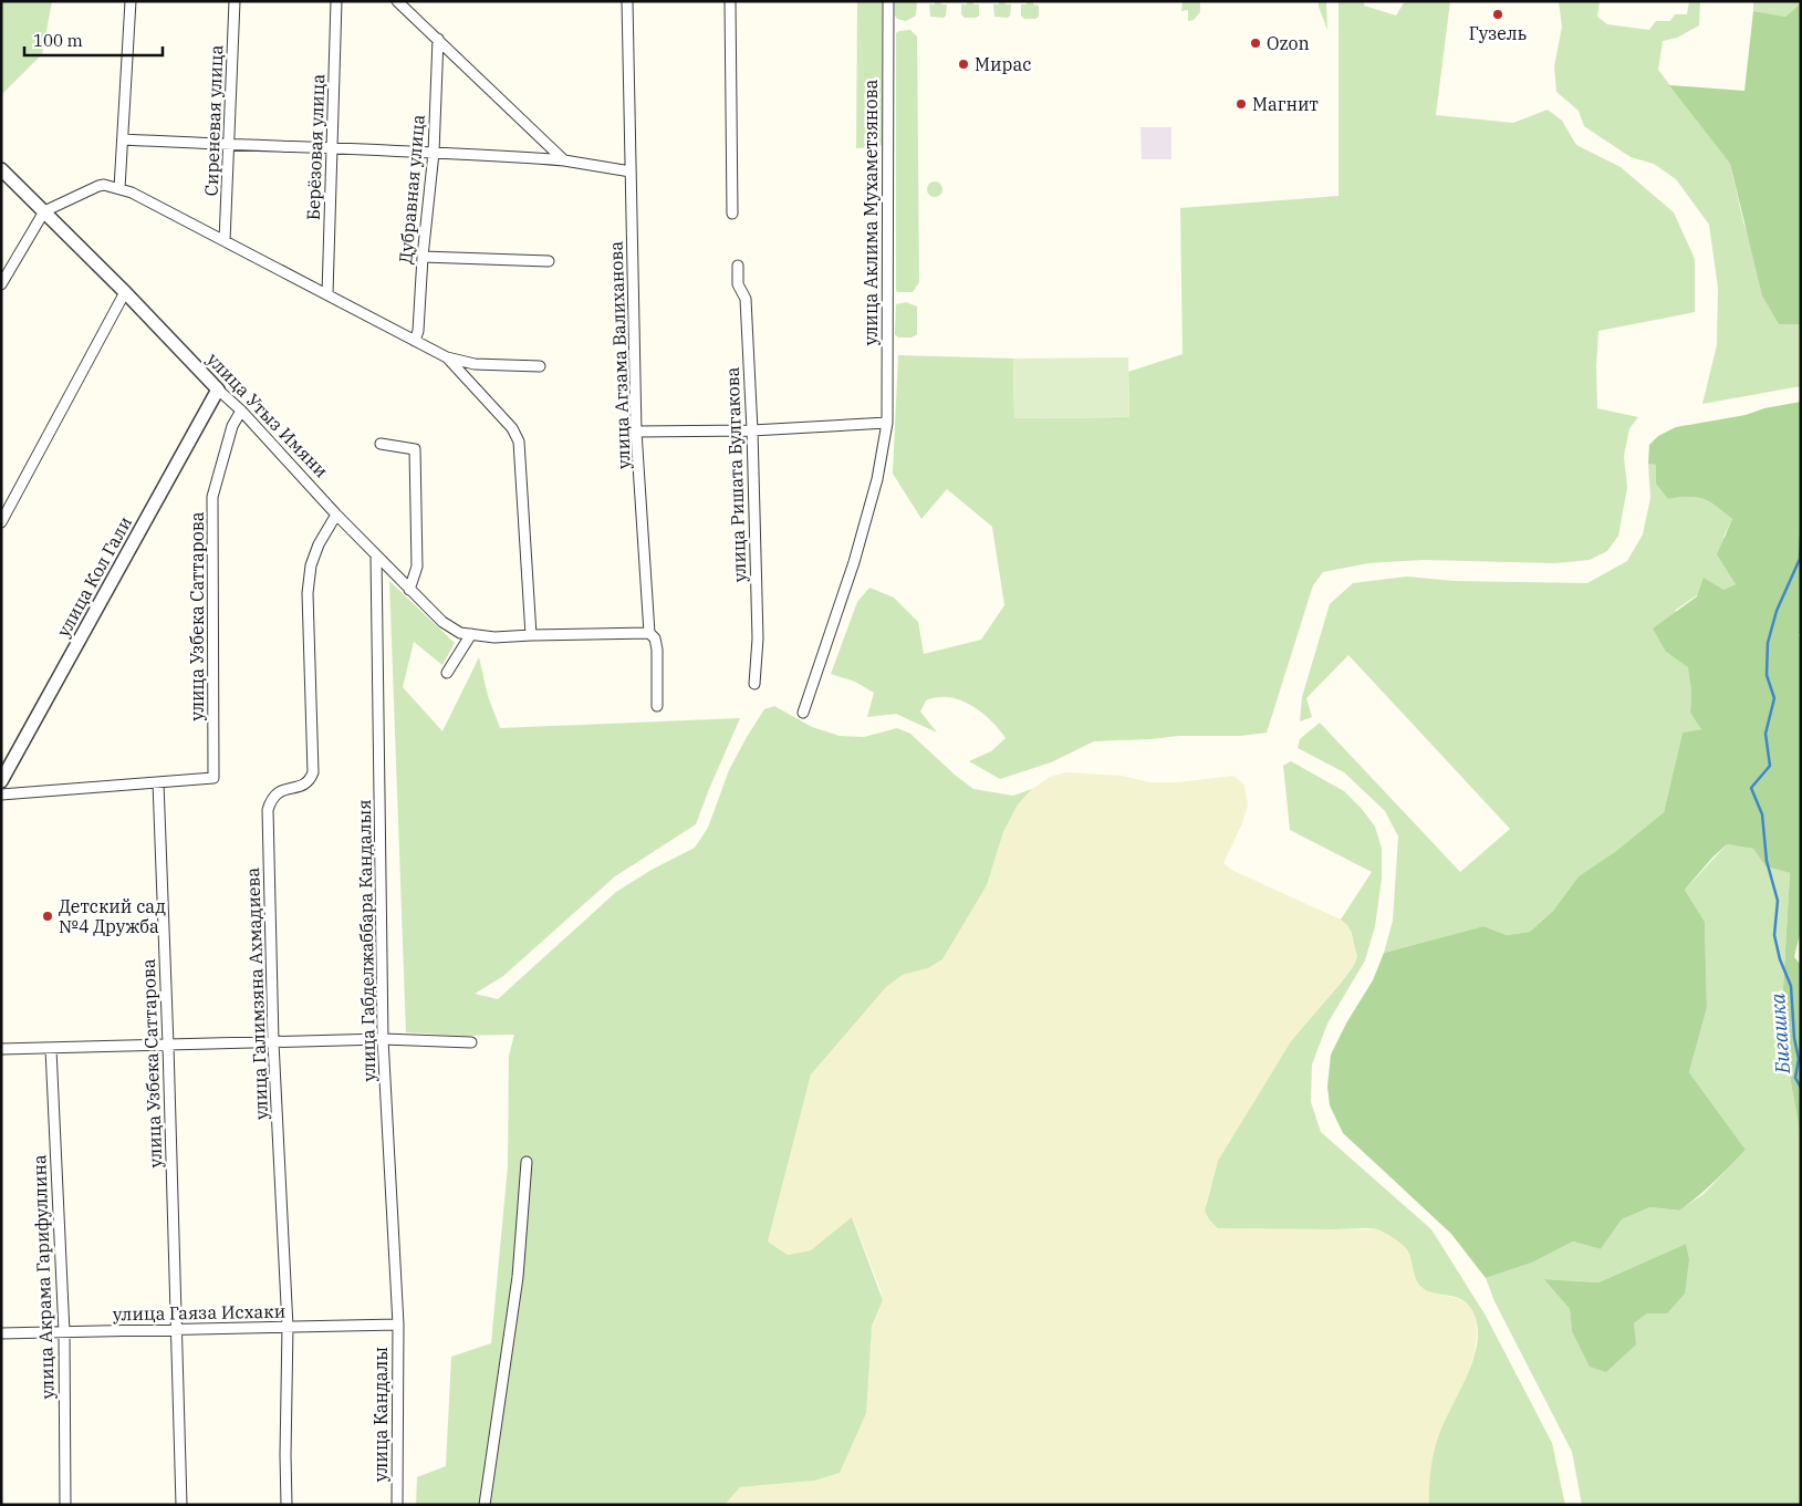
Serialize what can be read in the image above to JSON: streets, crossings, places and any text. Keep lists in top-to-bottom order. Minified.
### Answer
{"streets":{"street":["Сиреневая улица","Берёзовая улица","Дубравная улица","улица Аклима Мухаметзянова","улица Агзама Валиханова","улица Утыз Имяни","улица Ришата Булгакова","улица Кол Гали","улица Узбека Саттарова","улица Габделжаббара Кандалыя","улица Галимзяна Ахмадиева","улица Акрама Гарифуллина","улица Гаяза Исхаки","улица Кандалы"]},"crossings":[["улица Агзама Валиханова","улица Утыз Имяни"],["улица Утыз Имяни","улица Кол Гали"],["улица Утыз Имяни","улица Узбека Саттарова"],["улица Утыз Имяни","улица Габделжаббара Кандалыя"],["улица Утыз Имяни","улица Галимзяна Ахмадиева"],["улица Узбека Саттарова","улица Гаяза Исхаки"],["улица Габделжаббара Кандалыя","улица Гаяза Исхаки"],["улица Габделжаббара Кандалыя","улица Кандалы"],["улица Галимзяна Ахмадиева","улица Гаяза Исхаки"],["улица Акрама Гарифуллина","улица Гаяза Исхаки"],["улица Гаяза Исхаки","улица Кандалы"]],"water":["Бигашка"],"places":["Гузель","Ozon","Мирас","Магнит","Детский сад №4 Дружба"],"scale_bar":"100 m"}
